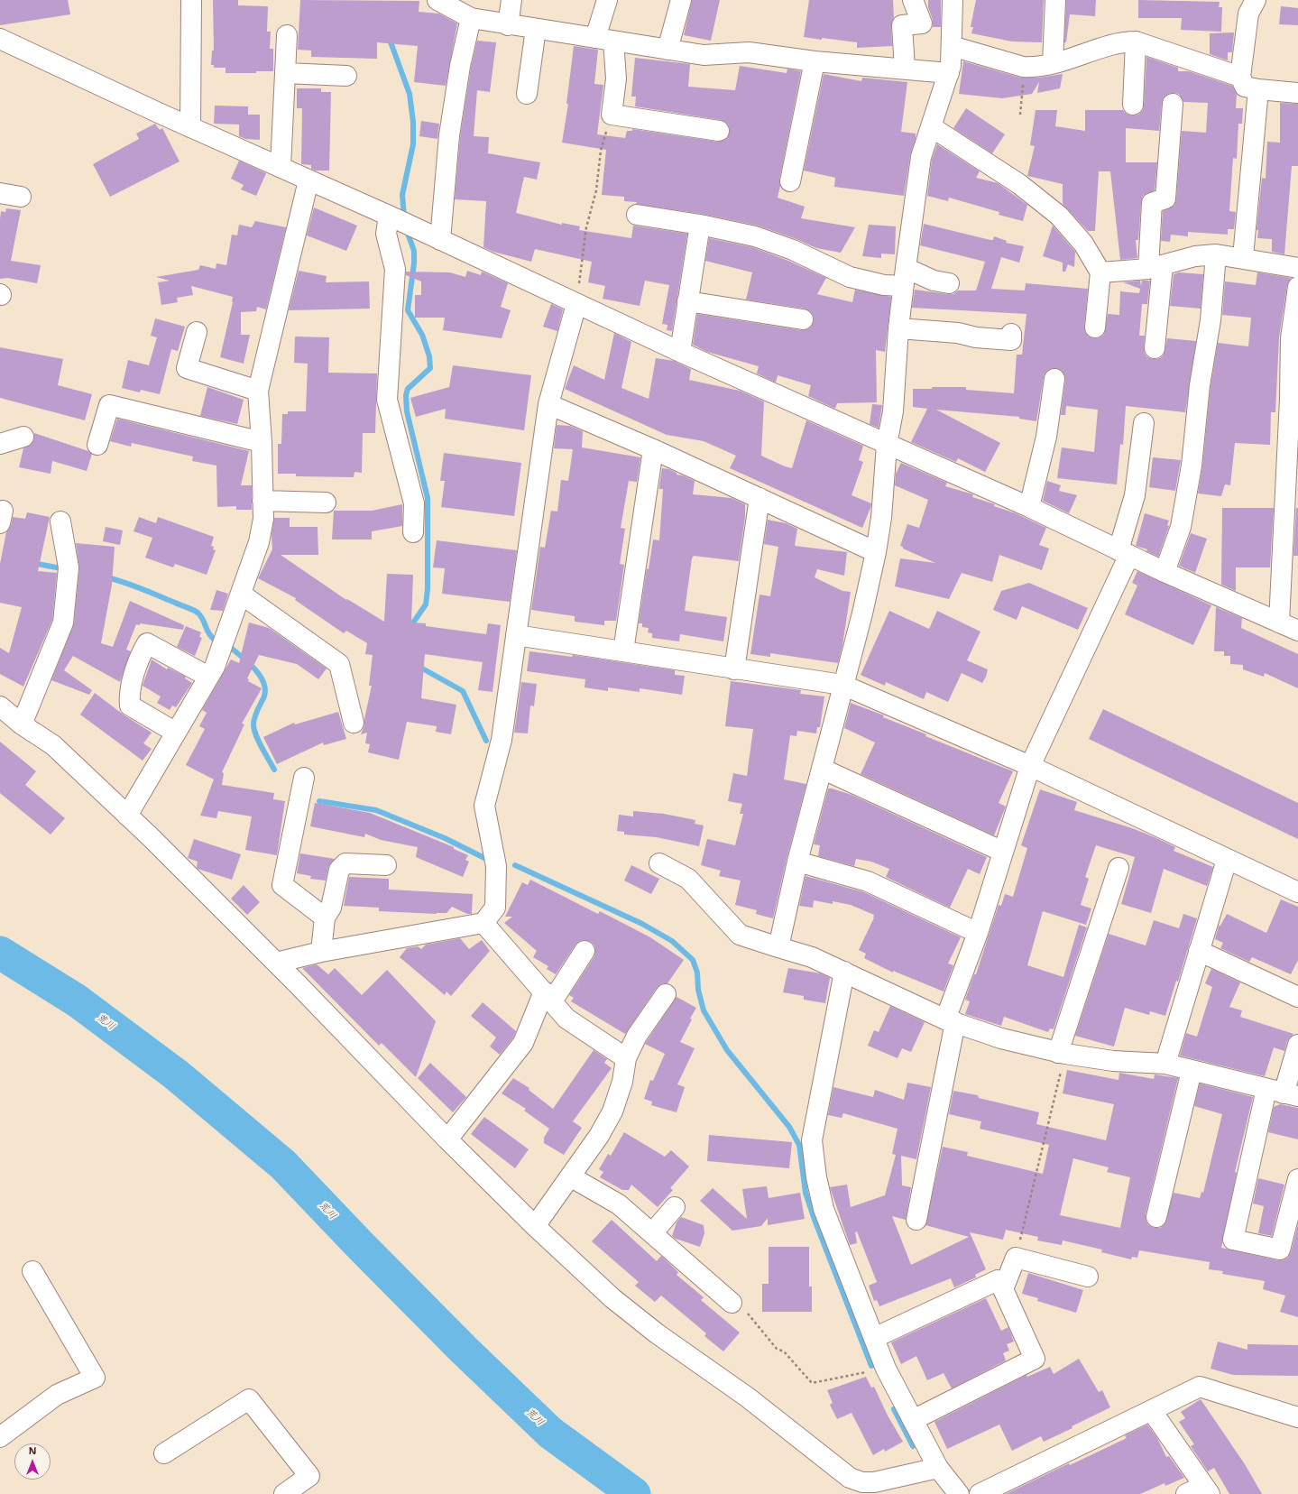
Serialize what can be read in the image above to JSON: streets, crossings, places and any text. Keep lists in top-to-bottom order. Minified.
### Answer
{"water":["荒川"],"north":"top"}
